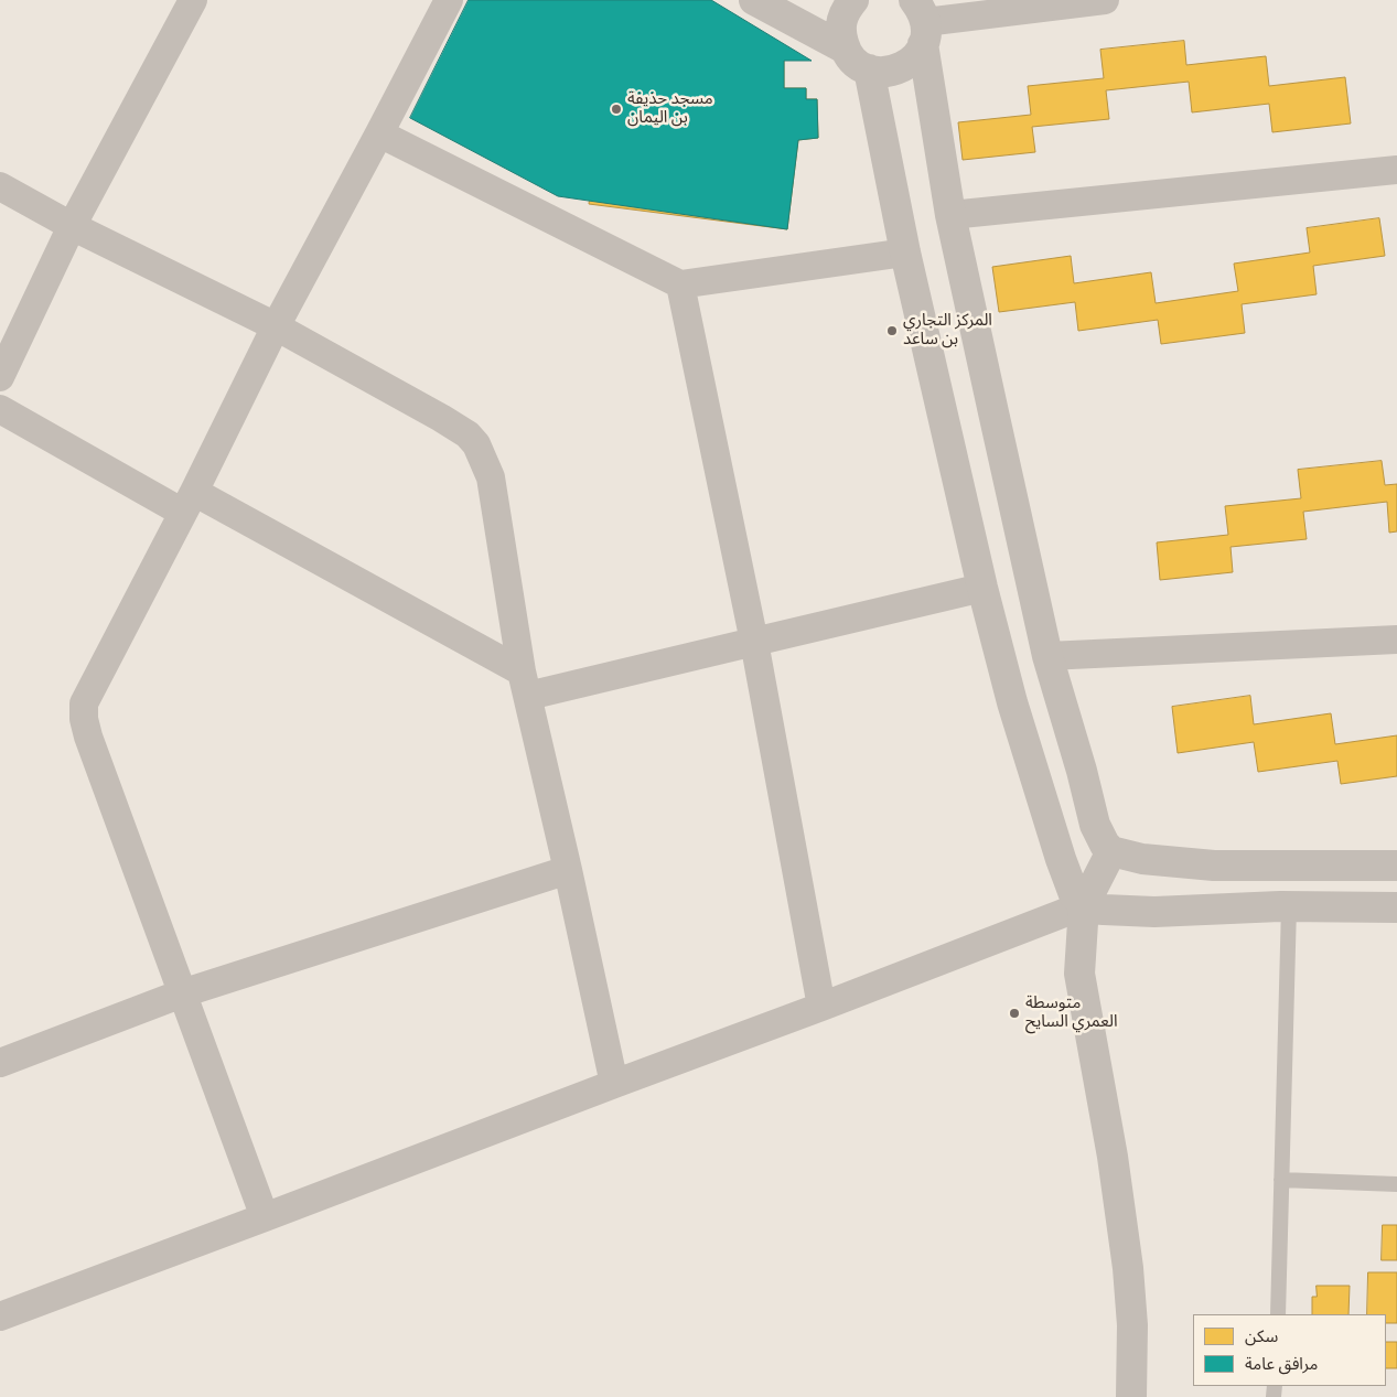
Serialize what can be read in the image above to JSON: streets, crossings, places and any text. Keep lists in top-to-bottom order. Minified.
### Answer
{"places":["مسجد حذيفة بن اليمان","المركز التجاري بن ساعد","متوسطة العمري السايح"],"legend":["سكن","مرافق عامة"]}
